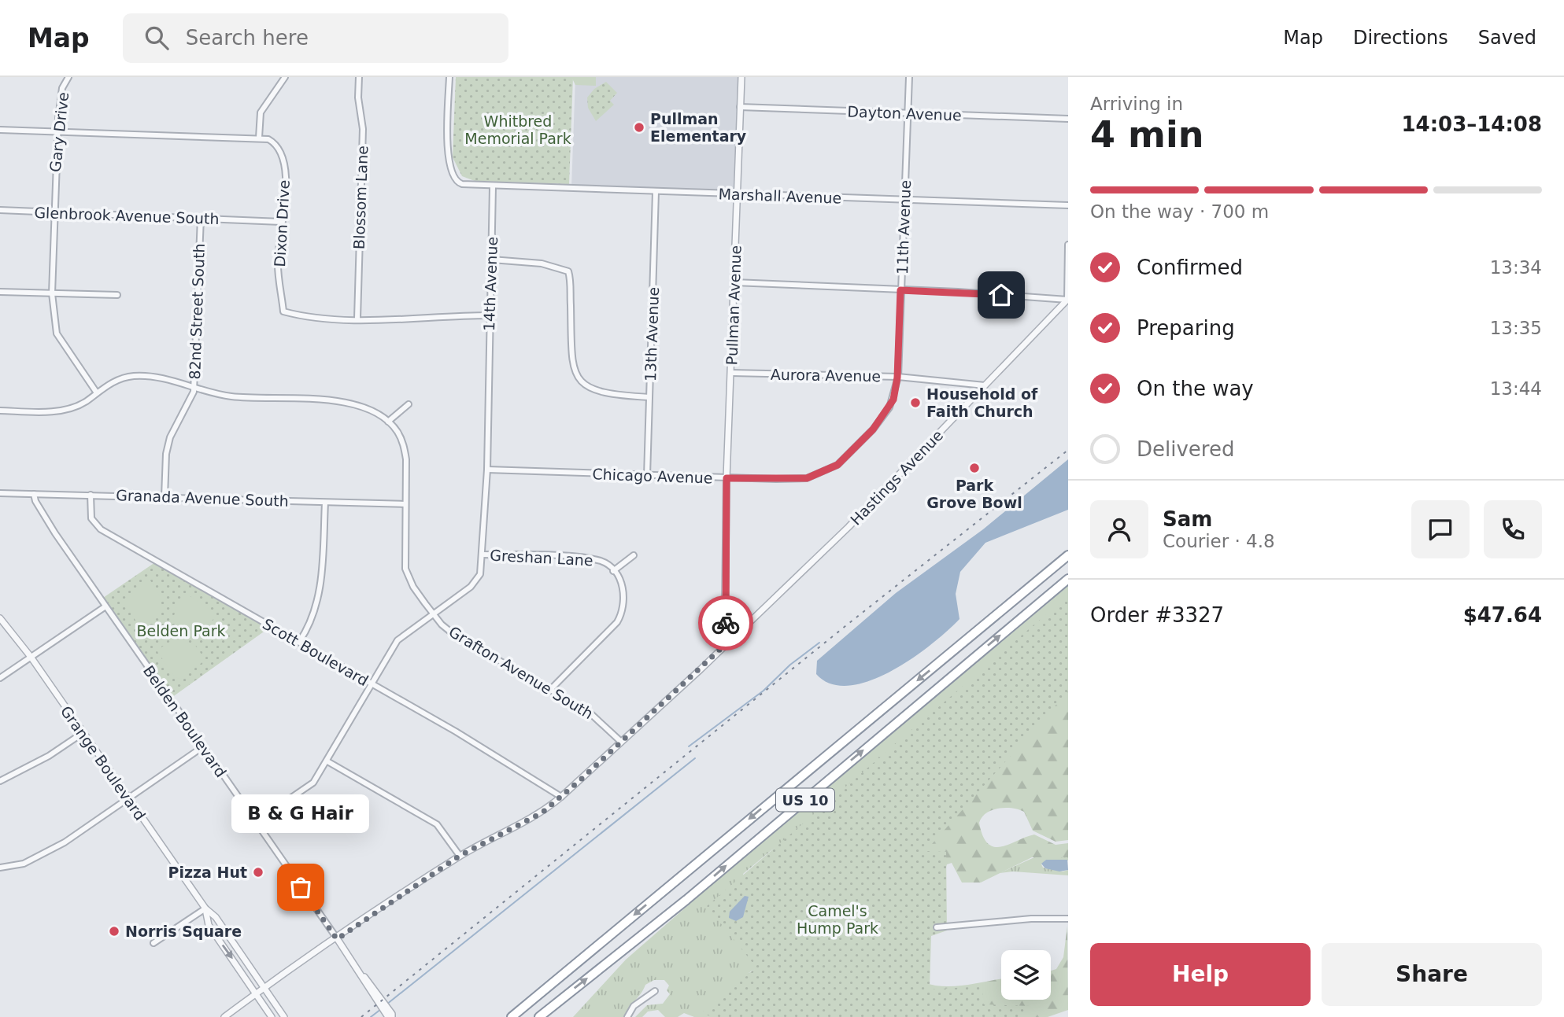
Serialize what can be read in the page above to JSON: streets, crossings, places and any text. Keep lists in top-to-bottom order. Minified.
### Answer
{"streets":{"highway":["US 10"],"street":["Dayton Avenue","Gary Drive","Marshall Avenue","Blossom Lane","Glenbrook Avenue South","Dixon Drive","11th Avenue","14th Avenue","Pullman Avenue","82nd Street South","13th Avenue","Aurora Avenue","Chicago Avenue","Hastings Avenue","Granada Avenue South","Greshan Lane","Scott Boulevard","Grafton Avenue South","Belden Boulevard","Grange Boulevard"]},"crossings":[["Dayton Avenue","11th Avenue"],["Dayton Avenue","Pullman Avenue"],["Gary Drive","Glenbrook Avenue South"],["Gary Drive","Grafton Avenue South"],["Marshall Avenue","11th Avenue"],["Marshall Avenue","14th Avenue"],["Marshall Avenue","Pullman Avenue"],["Marshall Avenue","13th Avenue"],["Blossom Lane","Dixon Drive"],["Glenbrook Avenue South","Dixon Drive"],["Glenbrook Avenue South","82nd Street South"],["Dixon Drive","14th Avenue"],["11th Avenue","Aurora Avenue"],["11th Avenue","Chicago Avenue"],["14th Avenue","Chicago Avenue"],["14th Avenue","Greshan Lane"],["14th Avenue","Scott Boulevard"],["14th Avenue","Grafton Avenue South"],["14th Avenue","Belden Boulevard"],["Pullman Avenue","Aurora Avenue"],["Pullman Avenue","Chicago Avenue"],["Pullman Avenue","Hastings Avenue"],["82nd Street South","Granada Avenue South"],["82nd Street South","Grafton Avenue South"],["13th Avenue","Chicago Avenue"],["Aurora Avenue","Chicago Avenue"],["Aurora Avenue","Hastings Avenue"],["Hastings Avenue","Scott Boulevard"],["Hastings Avenue","Grafton Avenue South"],["Hastings Avenue","Belden Boulevard"],["Hastings Avenue","Grange Boulevard"],["Granada Avenue South","Scott Boulevard"],["Granada Avenue South","Grafton Avenue South"],["Granada Avenue South","Belden Boulevard"],["Greshan Lane","Grafton Avenue South"]],"parks":["Whitbred Memorial Park","Belden Park","Camel's Hump Park"],"places":["Pullman Elementary","Household of Faith Church","Park Grove Bowl","Pizza Hut","B & G Hair","Norris Square"],"page":{"header":"Map","search":"Search here","nav":["Map","Directions","Saved"],"heading":["4 min","Arriving in","14:03–14:08"],"panel":["Sam","Courier · 4.8","Order #3327","$47.64"],"bar":"On the way · 700 m","list":[["Confirmed","13:34"],["Preparing","13:35"],["On the way","13:44"],"Delivered"],"bubble":"B & G Hair","buttons":["Help","Share"]}}
